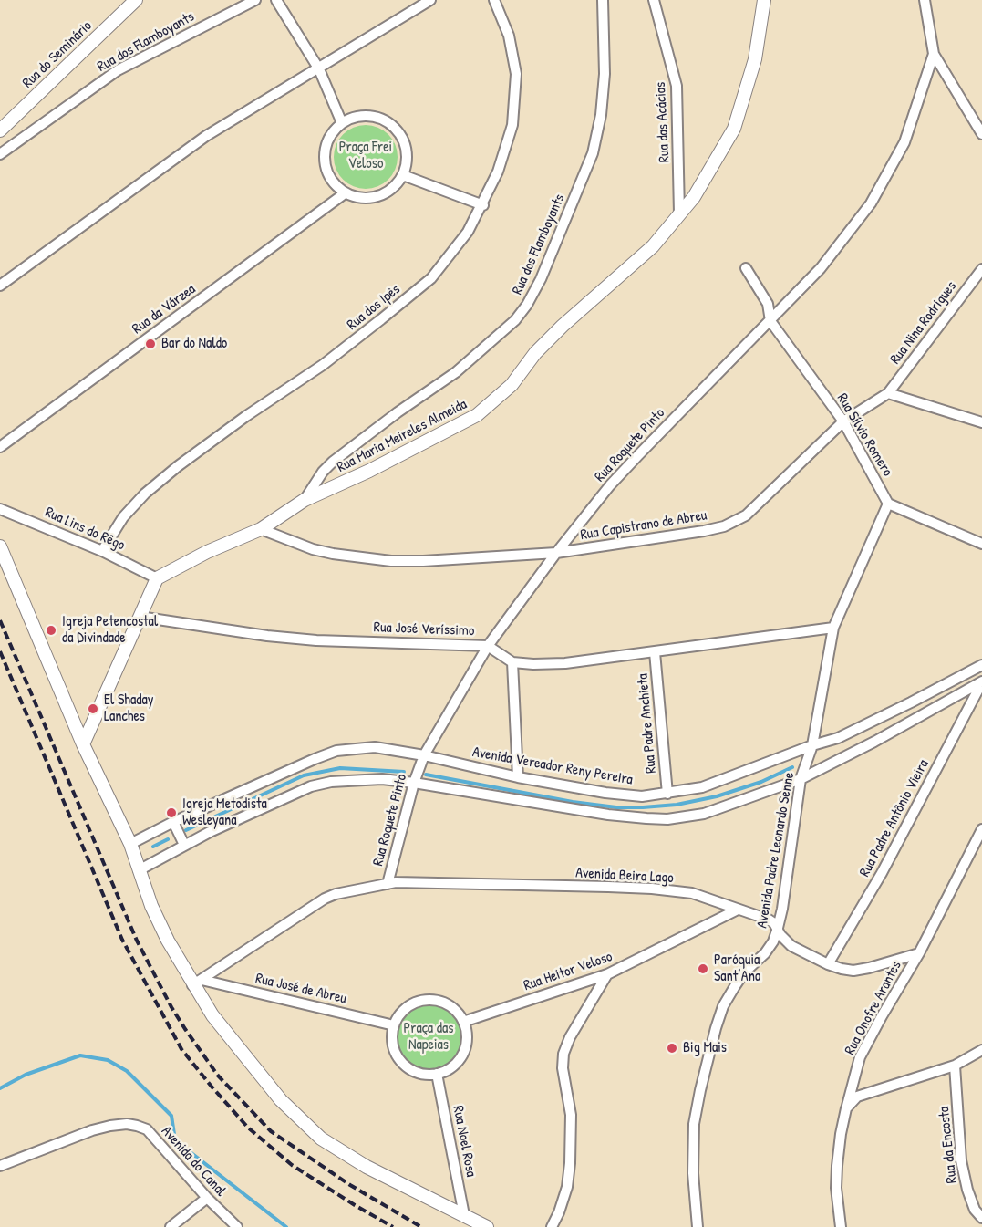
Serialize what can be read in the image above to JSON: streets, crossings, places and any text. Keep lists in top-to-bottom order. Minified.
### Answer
{"streets":{"street":["Rua dos Flamboyants","Rua do Seminário","Rua das Acácias","Rua dos Ipês","Rua da Várzea","Rua Nina Rodrigues","Rua Sílvio Romero","Rua Maria Meireles Almeida","Rua Roquete Pinto","Rua Capistrano de Abreu","Rua Lins do Rêgo","Rua José Veríssimo","Rua Padre Anchieta","Avenida Vereador Reny Pereira","Rua Padre Antônio Vieira","Avenida Padre Leonardo Senne","Avenida Beira Lago","Rua Heitor Veloso","Rua José de Abreu","Rua Onofre Arantes","Rua Noel Rosa","Rua da Encosta","Avenida do Canal"]},"crossings":[["Rua dos Flamboyants","Rua Maria Meireles Almeida"],["Rua das Acácias","Rua Maria Meireles Almeida"],["Rua dos Ipês","Rua Lins do Rêgo"],["Rua Nina Rodrigues","Rua Capistrano de Abreu"],["Rua Sílvio Romero","Rua Roquete Pinto"],["Rua Sílvio Romero","Rua Capistrano de Abreu"],["Rua Sílvio Romero","Avenida Padre Leonardo Senne"],["Rua Maria Meireles Almeida","Rua Capistrano de Abreu"],["Rua Maria Meireles Almeida","Rua Lins do Rêgo"],["Rua Roquete Pinto","Rua Capistrano de Abreu"],["Rua Roquete Pinto","Rua José Veríssimo"],["Rua Roquete Pinto","Avenida Vereador Reny Pereira"],["Rua Roquete Pinto","Avenida Beira Lago"],["Rua Padre Anchieta","Avenida Vereador Reny Pereira"],["Avenida Vereador Reny Pereira","Avenida Padre Leonardo Senne"],["Rua Padre Antônio Vieira","Avenida Beira Lago"],["Avenida Padre Leonardo Senne","Avenida Beira Lago"],["Avenida Beira Lago","Rua Heitor Veloso"],["Avenida Beira Lago","Rua José de Abreu"],["Avenida Beira Lago","Rua Onofre Arantes"],["Rua Heitor Veloso","Rua José de Abreu"],["Rua Heitor Veloso","Rua Noel Rosa"],["Rua José de Abreu","Rua Noel Rosa"]],"parks":["Praça Frei Veloso","Praça das Napeias"],"places":["Bar do Naldo","Igreja Petencostal da Divindade","El Shaday Lanches","Igreja Metodista Wesleyana","Paróquia Sant’Ana","Big Mais"]}
